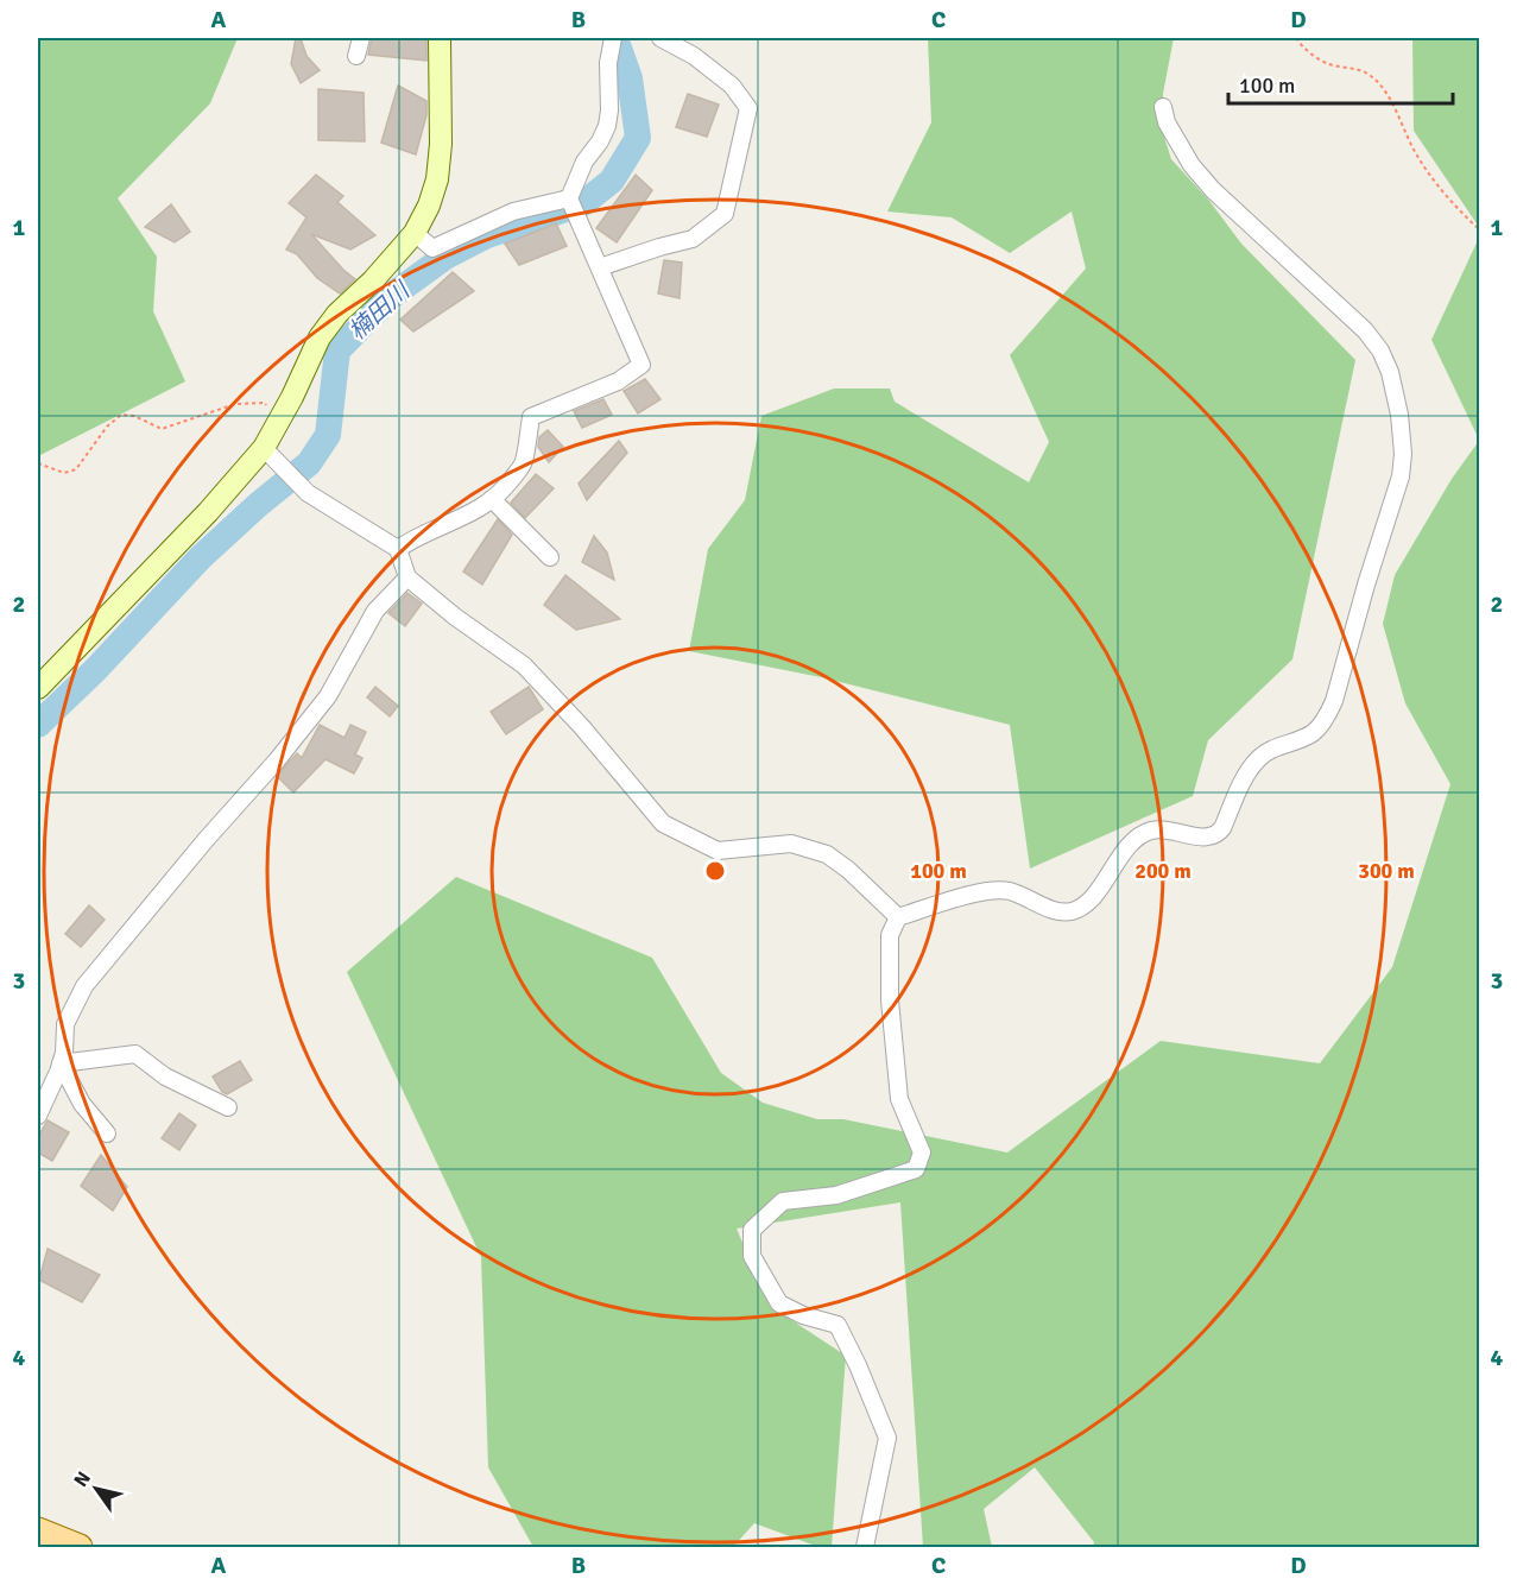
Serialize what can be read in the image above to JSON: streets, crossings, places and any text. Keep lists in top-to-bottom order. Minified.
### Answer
{"water":["楠田川"],"scale_bar":"100 m","north":"top left","grid":{"columns":["A","B","C","D"],"rows":["1","2","3","4"]},"rings":["100 m","200 m","300 m"]}
